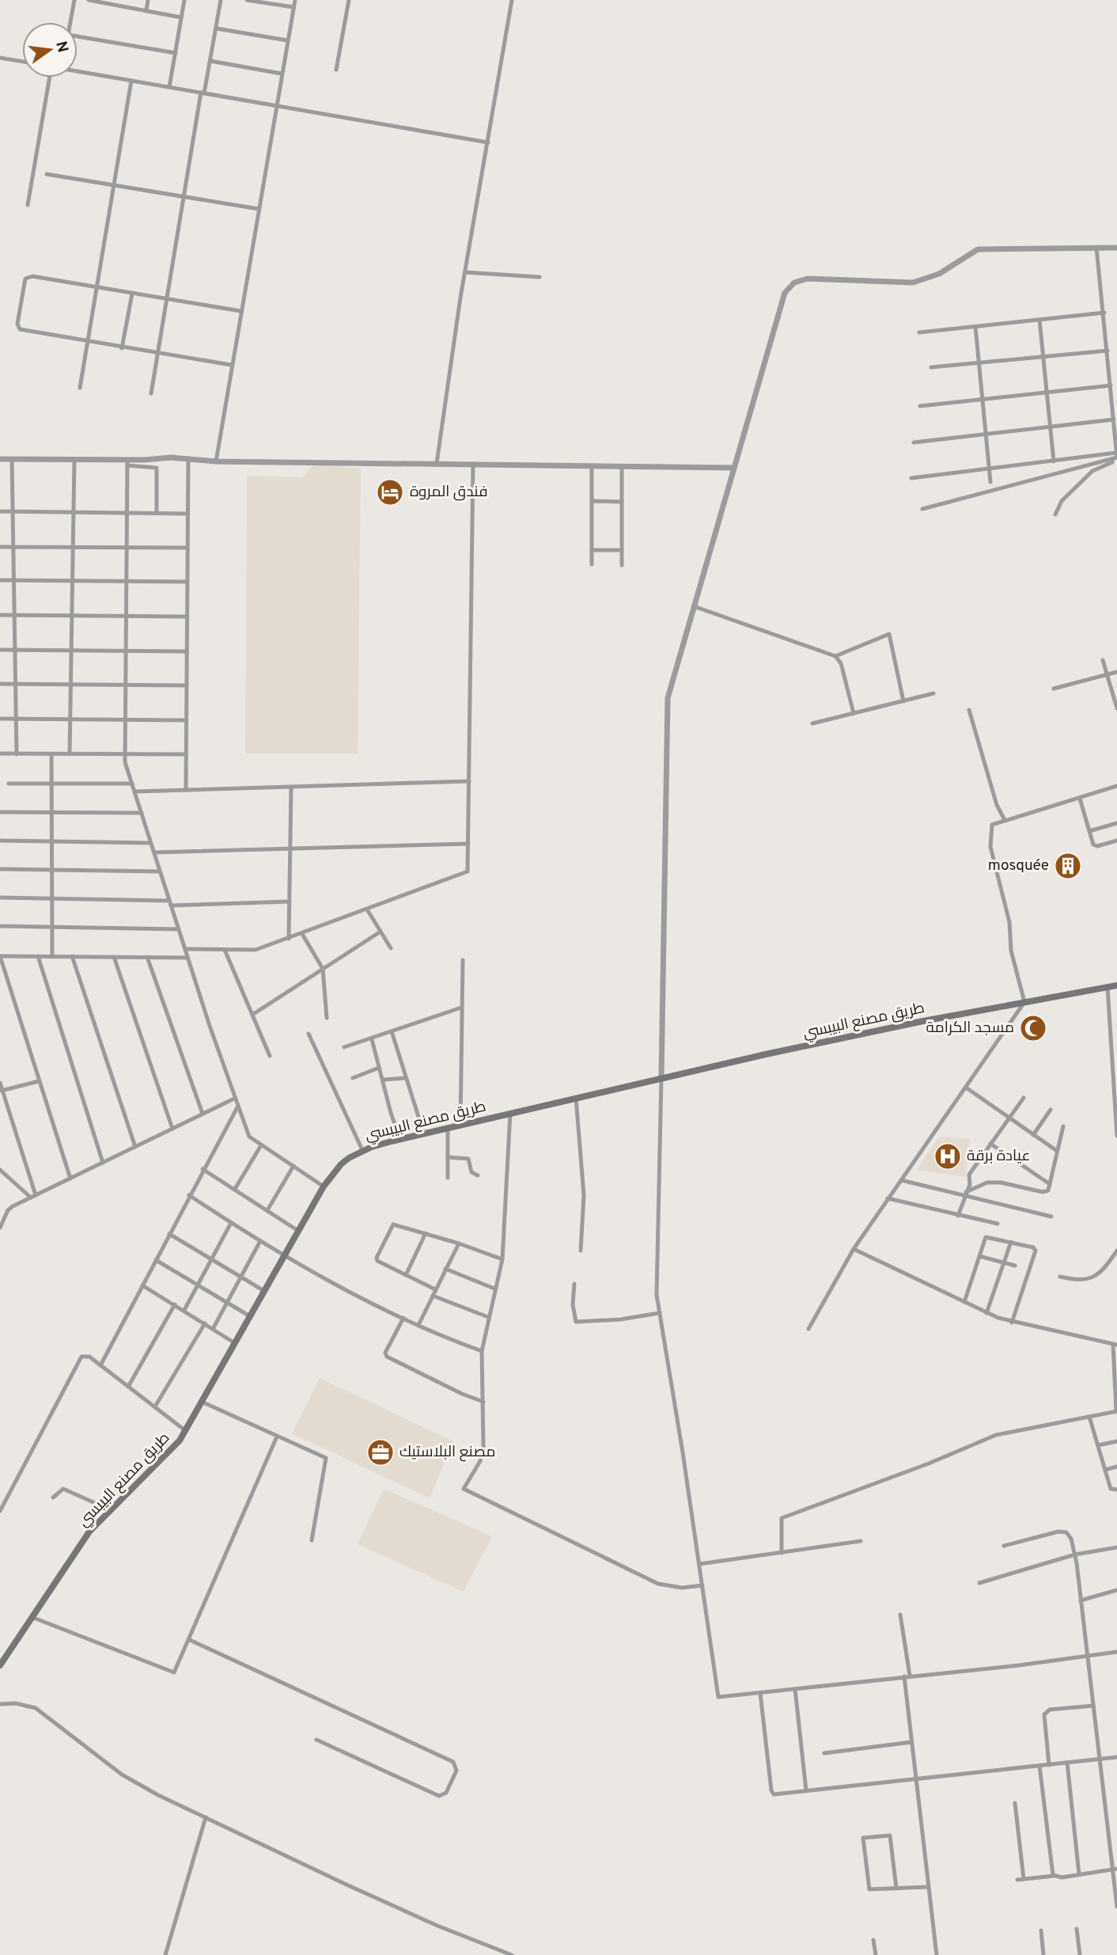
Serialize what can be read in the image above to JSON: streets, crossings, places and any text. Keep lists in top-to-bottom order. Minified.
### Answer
{"streets":{"main road":["طريق مصنع البيبسي"]},"places":{"hotel":["فندق المروة"],"building":["mosquée"],"mosque":["مسجد الكرامة"],"hospital":["عيادة برقة"],"office":["مصنع البلاستيك"]},"north":"right"}
